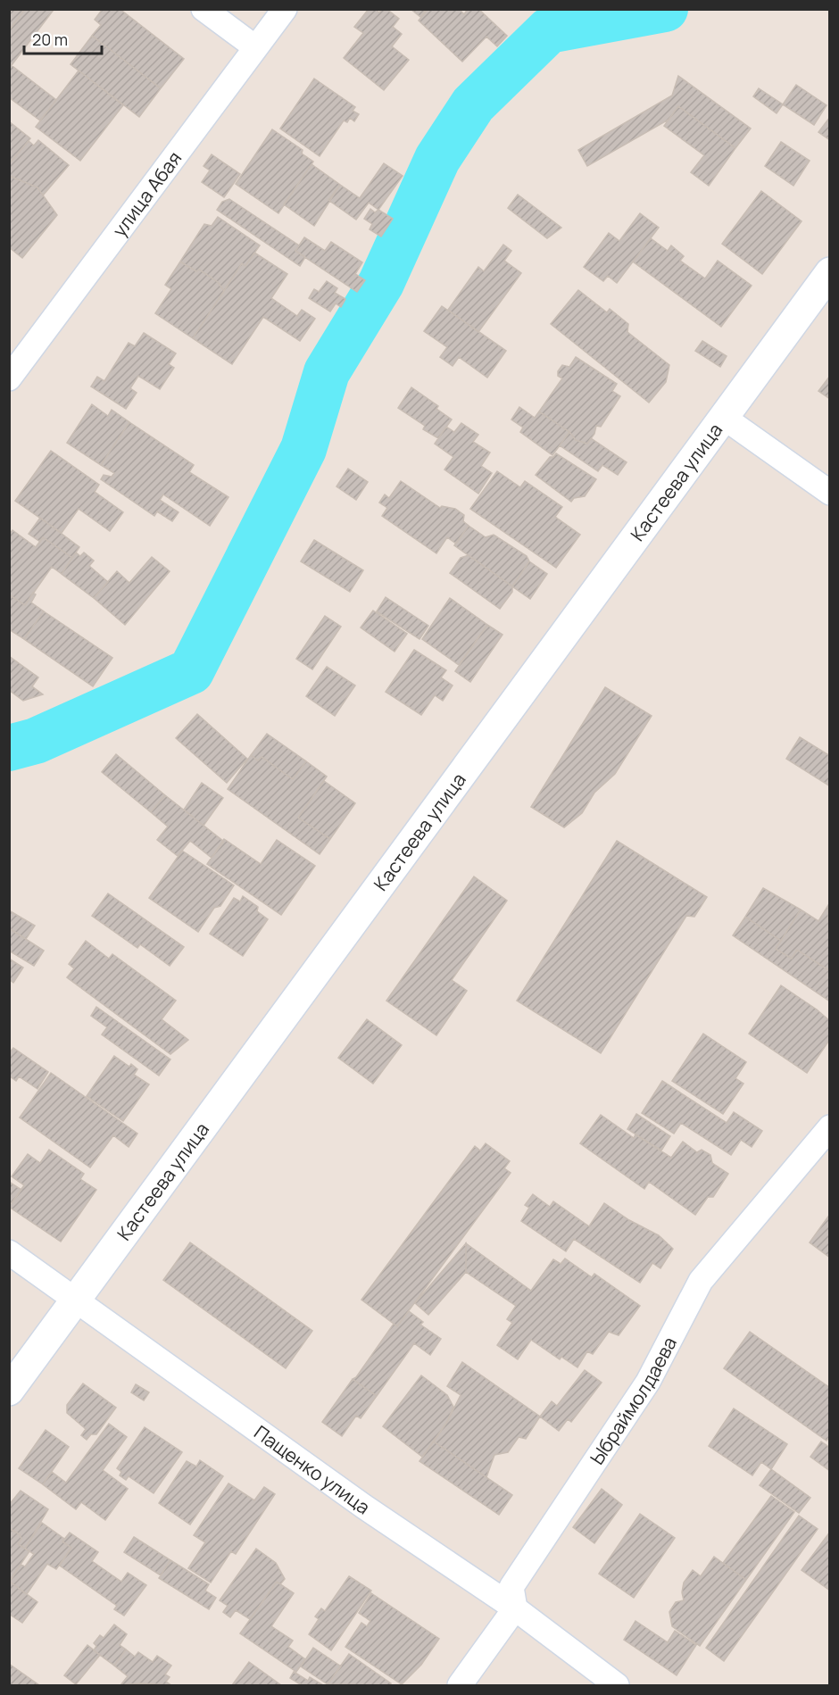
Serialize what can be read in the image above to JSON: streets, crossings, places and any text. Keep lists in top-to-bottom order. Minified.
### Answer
{"streets":{"street":["улица Абая","Кастеева улица","Ыбраймолдаева","Пащенко улица"]},"crossings":[["Кастеева улица","Пащенко улица"],["Ыбраймолдаева","Пащенко улица"]],"scale_bar":"20 m"}
